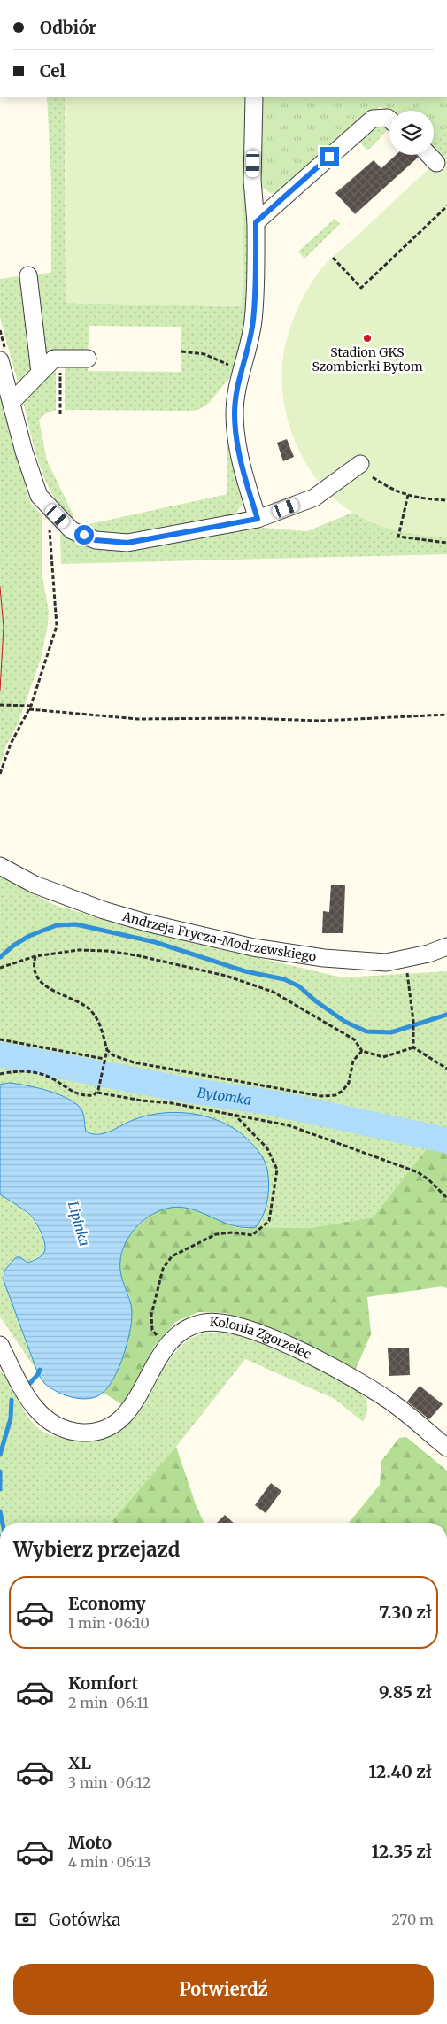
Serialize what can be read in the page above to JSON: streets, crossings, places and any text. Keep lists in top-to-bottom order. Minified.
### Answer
{"streets":{"street":["Andrzeja Frycza-Modrzewskiego","Kolonia Zgorzelec"]},"water":["Bytomka","Lipinka"],"places":["Stadion GKS Szombierki Bytom"],"page":{"banner":["Odbiór","Cel"],"heading":"Wybierz przejazd","list":[{"name":"Economy","note":"1 min · 06:10","value":"7.30 zł"},{"name":"Komfort","note":"2 min · 06:11","value":"9.85 zł"},{"name":"XL","note":"3 min · 06:12","value":"12.40 zł"},{"name":"Moto","note":"4 min · 06:13","value":"12.35 zł"}],"pay":["Gotówka","270 m"],"buttons":"Potwierdź"}}
